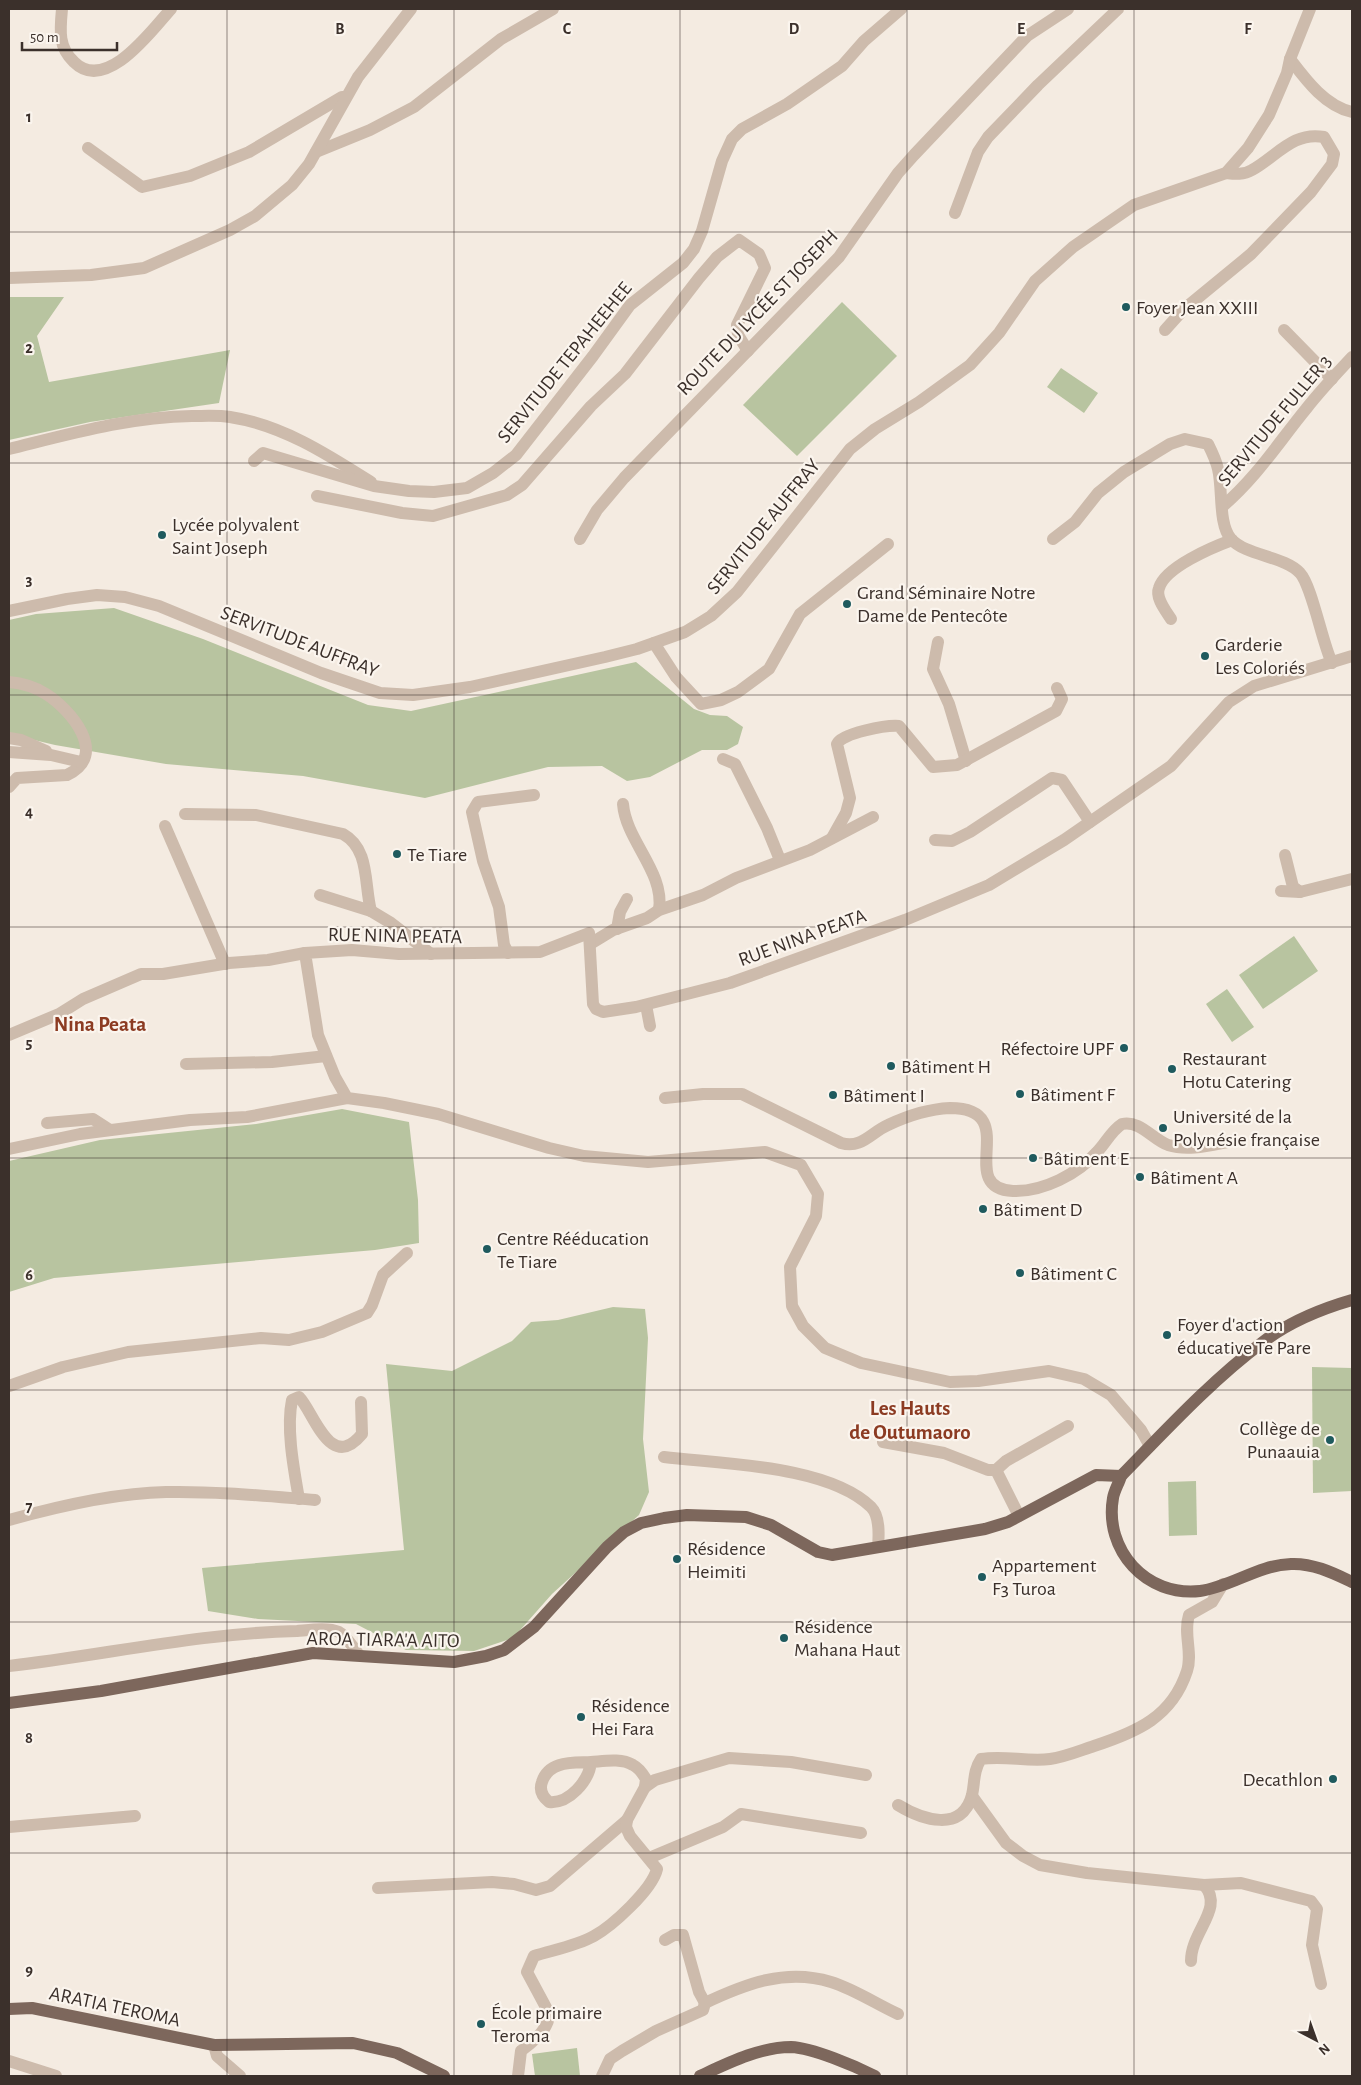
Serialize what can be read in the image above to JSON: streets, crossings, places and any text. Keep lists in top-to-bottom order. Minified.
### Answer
{"streets":{"main road":["AROA TIARA'A AITO","ARATIA TEROMA"],"street":["ROUTE DU LYCÉE ST JOSEPH","SERVITUDE TEPAHEEHEE","SERVITUDE FULLER 3","SERVITUDE AUFFRAY","RUE NINA PEATA"]},"districts":["Nina Peata","Les Hauts de Outumaoro"],"places":["Foyer Jean XXIII","Lycée polyvalent Saint Joseph","Grand Séminaire Notre Dame de Pentecôte","Garderie Les Coloriés","Te Tiare","Réfectoire UPF","Bâtiment H","Restaurant Hotu Catering","Bâtiment F","Bâtiment I","Université de la Polynésie française","Bâtiment E","Bâtiment A","Bâtiment D","Centre Rééducation Te Tiare","Bâtiment C","Foyer d'action éducative Te Pare","Collège de Punaauia","Résidence Heimiti","Appartement F3 Turoa","Résidence Mahana Haut","Résidence Hei Fara","Decathlon","École primaire Teroma"],"scale_bar":"50 m","north":"bottom right","grid":{"columns":["B","C","D","E","F"],"rows":["1","2","3","4","5","6","7","8","9"]}}
